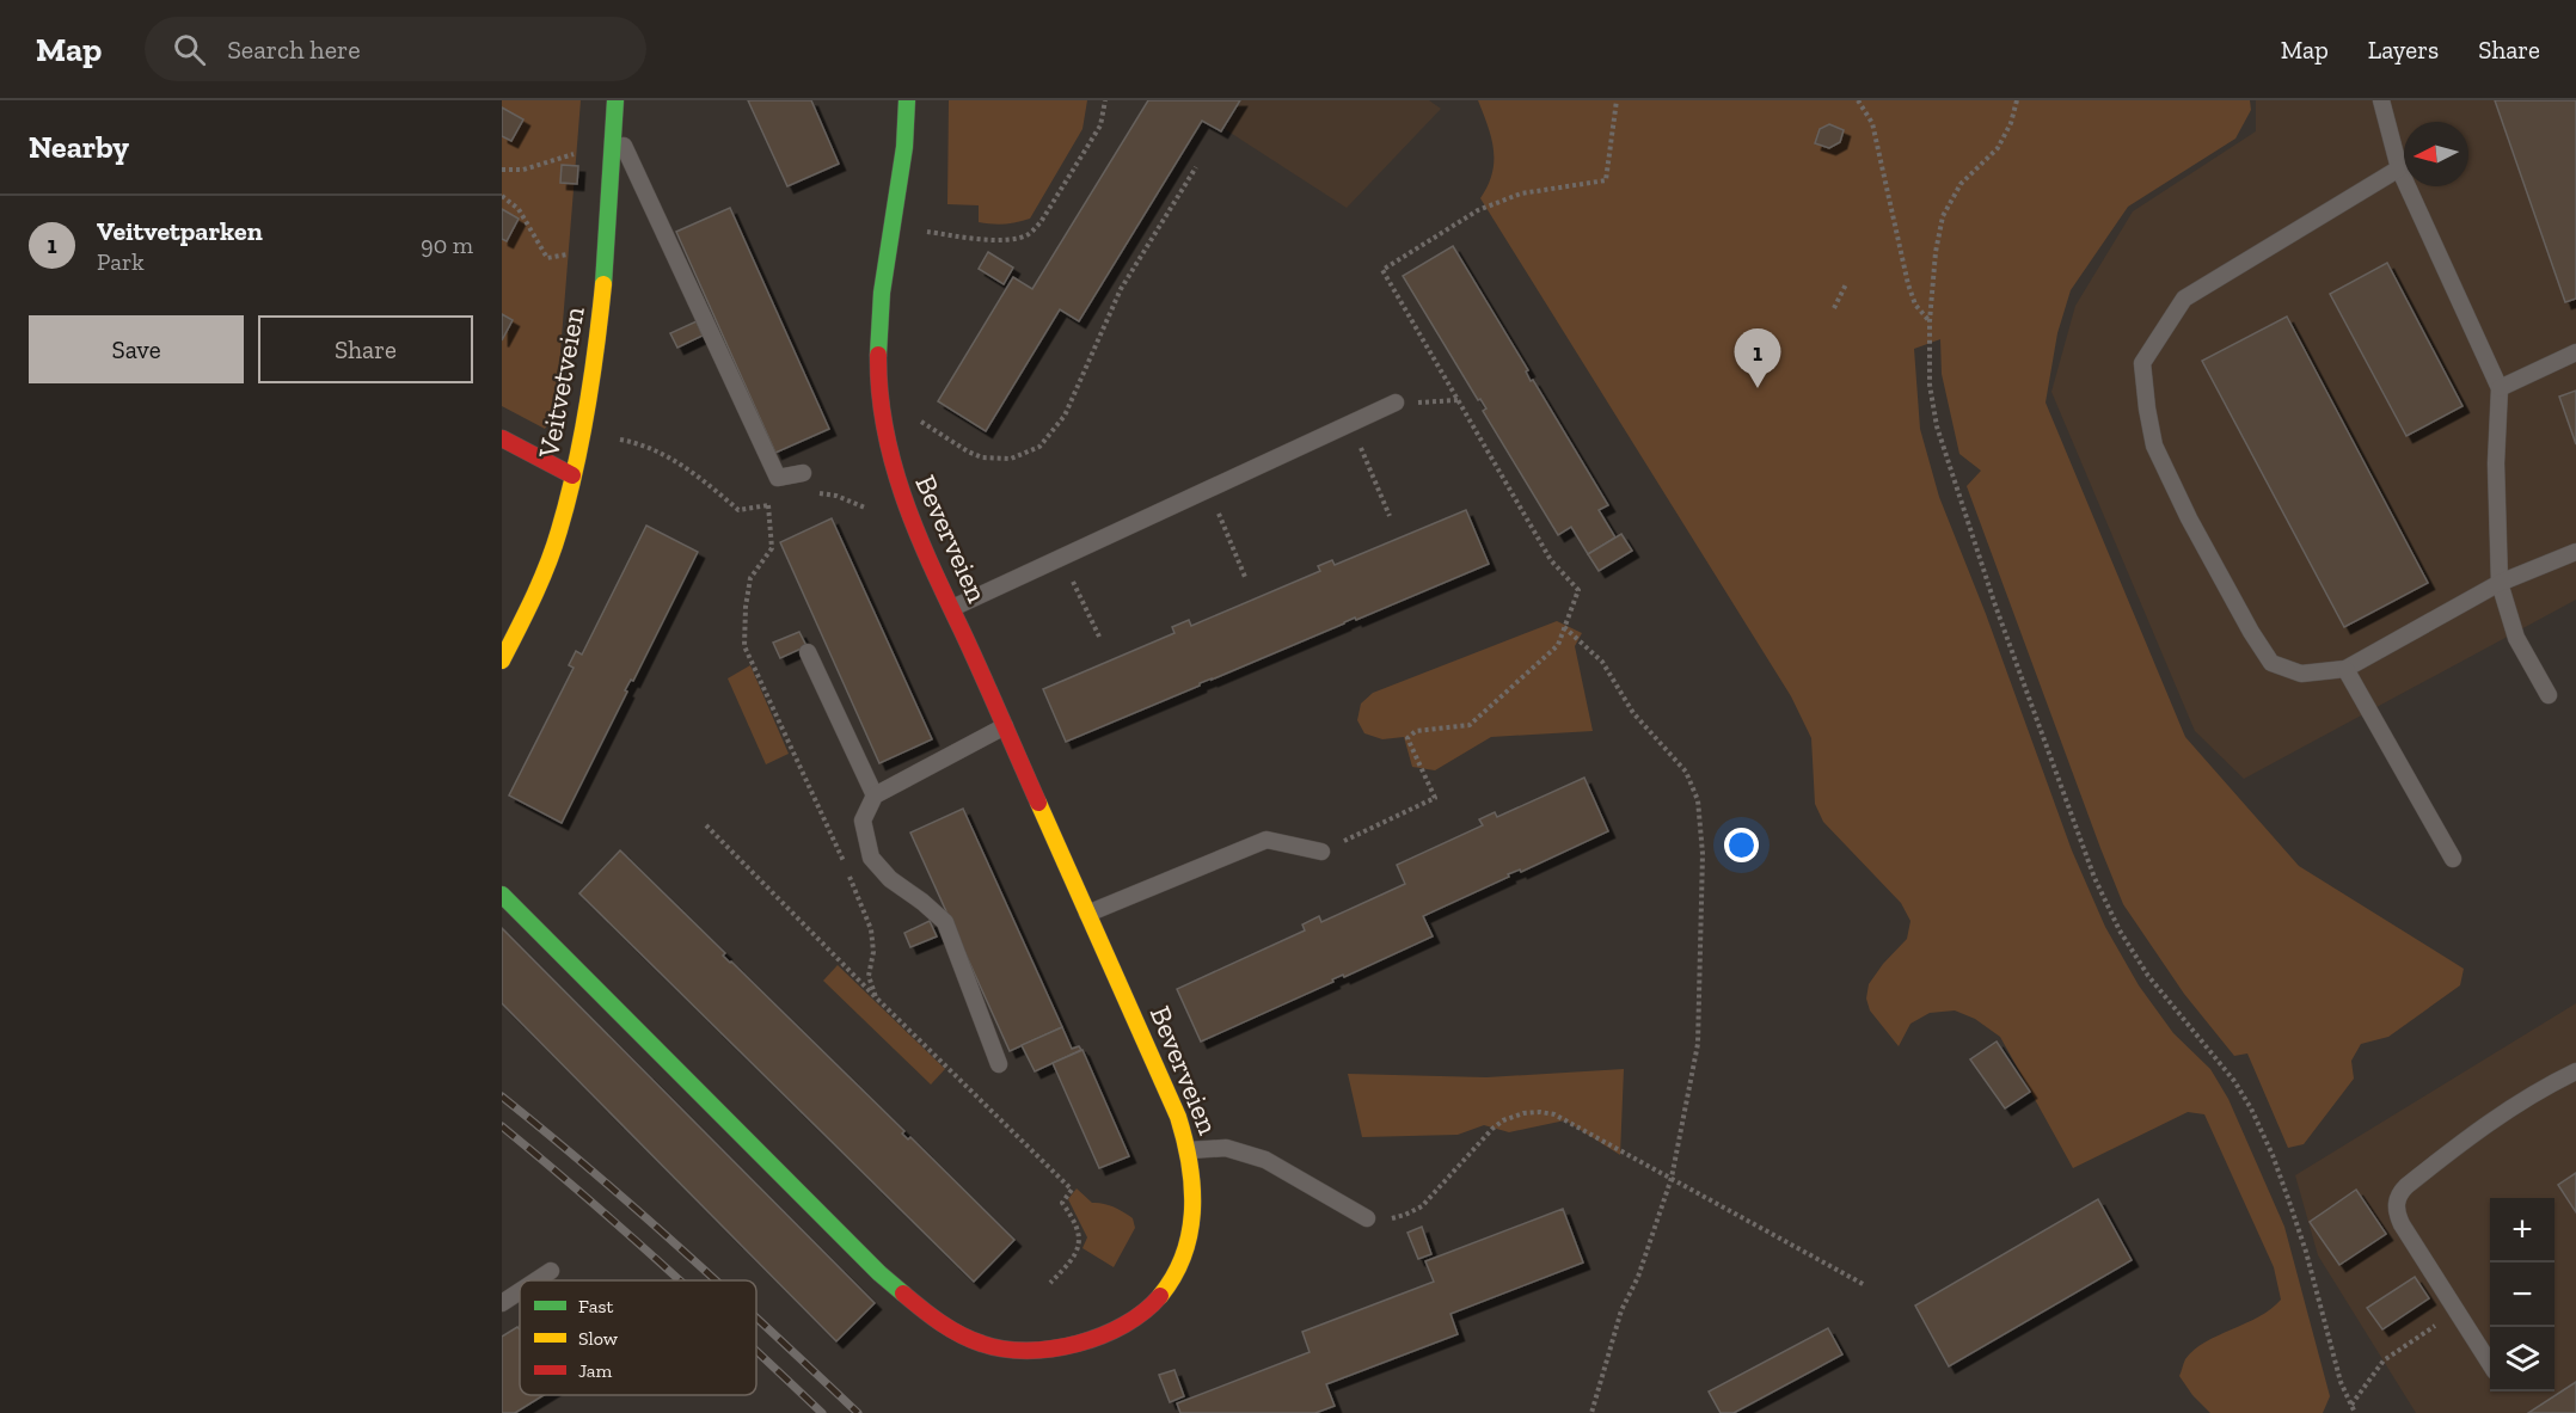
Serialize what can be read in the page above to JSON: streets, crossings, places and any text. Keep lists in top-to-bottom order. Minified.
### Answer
{"streets":{"street":["Veitvetveien","Beverveien"]},"legend":["Fast","Slow","Jam"],"north":"left","page":{"header":"Map","search":"Search here","nav":["Map","Layers","Share"],"heading":"Nearby","list":[{"mark":"1","name":"Veitvetparken","note":"Park","value":"90 m"}],"buttons":["Save","Share"],"pins":"1","map_buttons":["+","−"]}}
